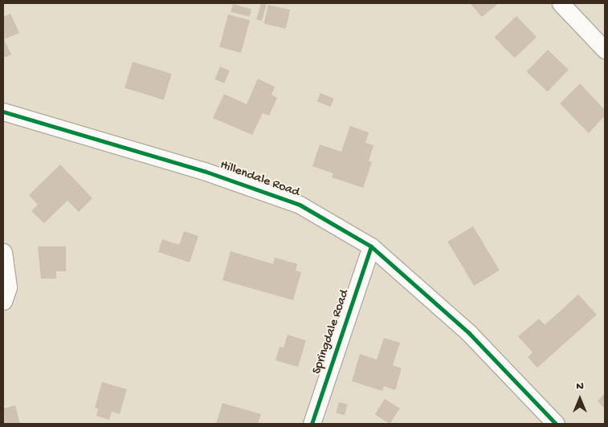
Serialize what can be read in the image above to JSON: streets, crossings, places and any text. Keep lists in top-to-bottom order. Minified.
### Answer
{"streets":{"street":["Hillendale Road","Springdale Road"]},"crossings":[["Hillendale Road","Springdale Road"]],"north":"top"}
